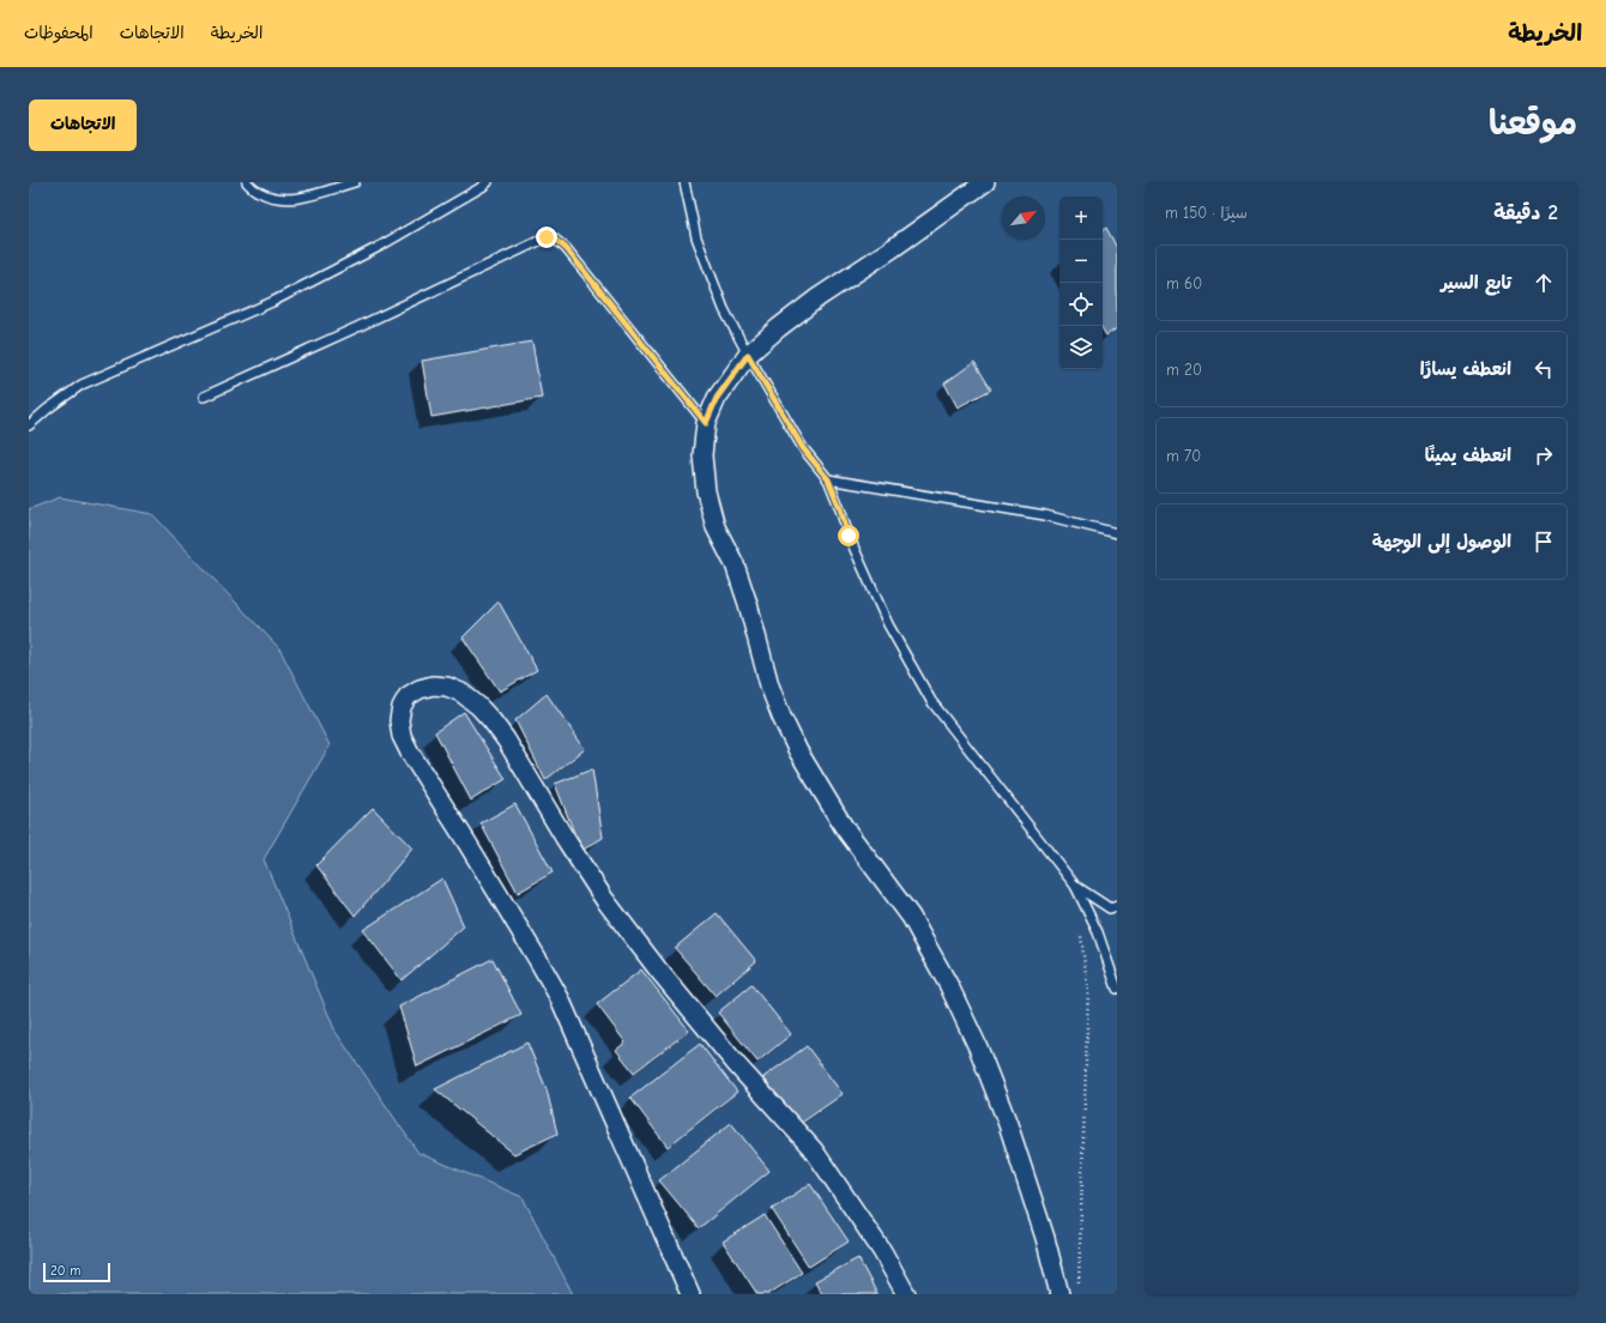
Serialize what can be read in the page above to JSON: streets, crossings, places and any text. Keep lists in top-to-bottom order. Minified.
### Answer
{"scale_bar":"20 m","north":"top right","page":{"header":"الخريطة","nav":["الخريطة","الاتجاهات","المحفوظات"],"title":"موقعنا","buttons":"الاتجاهات","heading":["2 دقيقة","سيرًا · 150 m"],"map_buttons":["+","−"],"list":[["تابع السير","60 m"],["انعطف يسارًا","20 m"],["انعطف يمينًا","70 m"],"الوصول إلى الوجهة"],"scale":"20 m"}}
